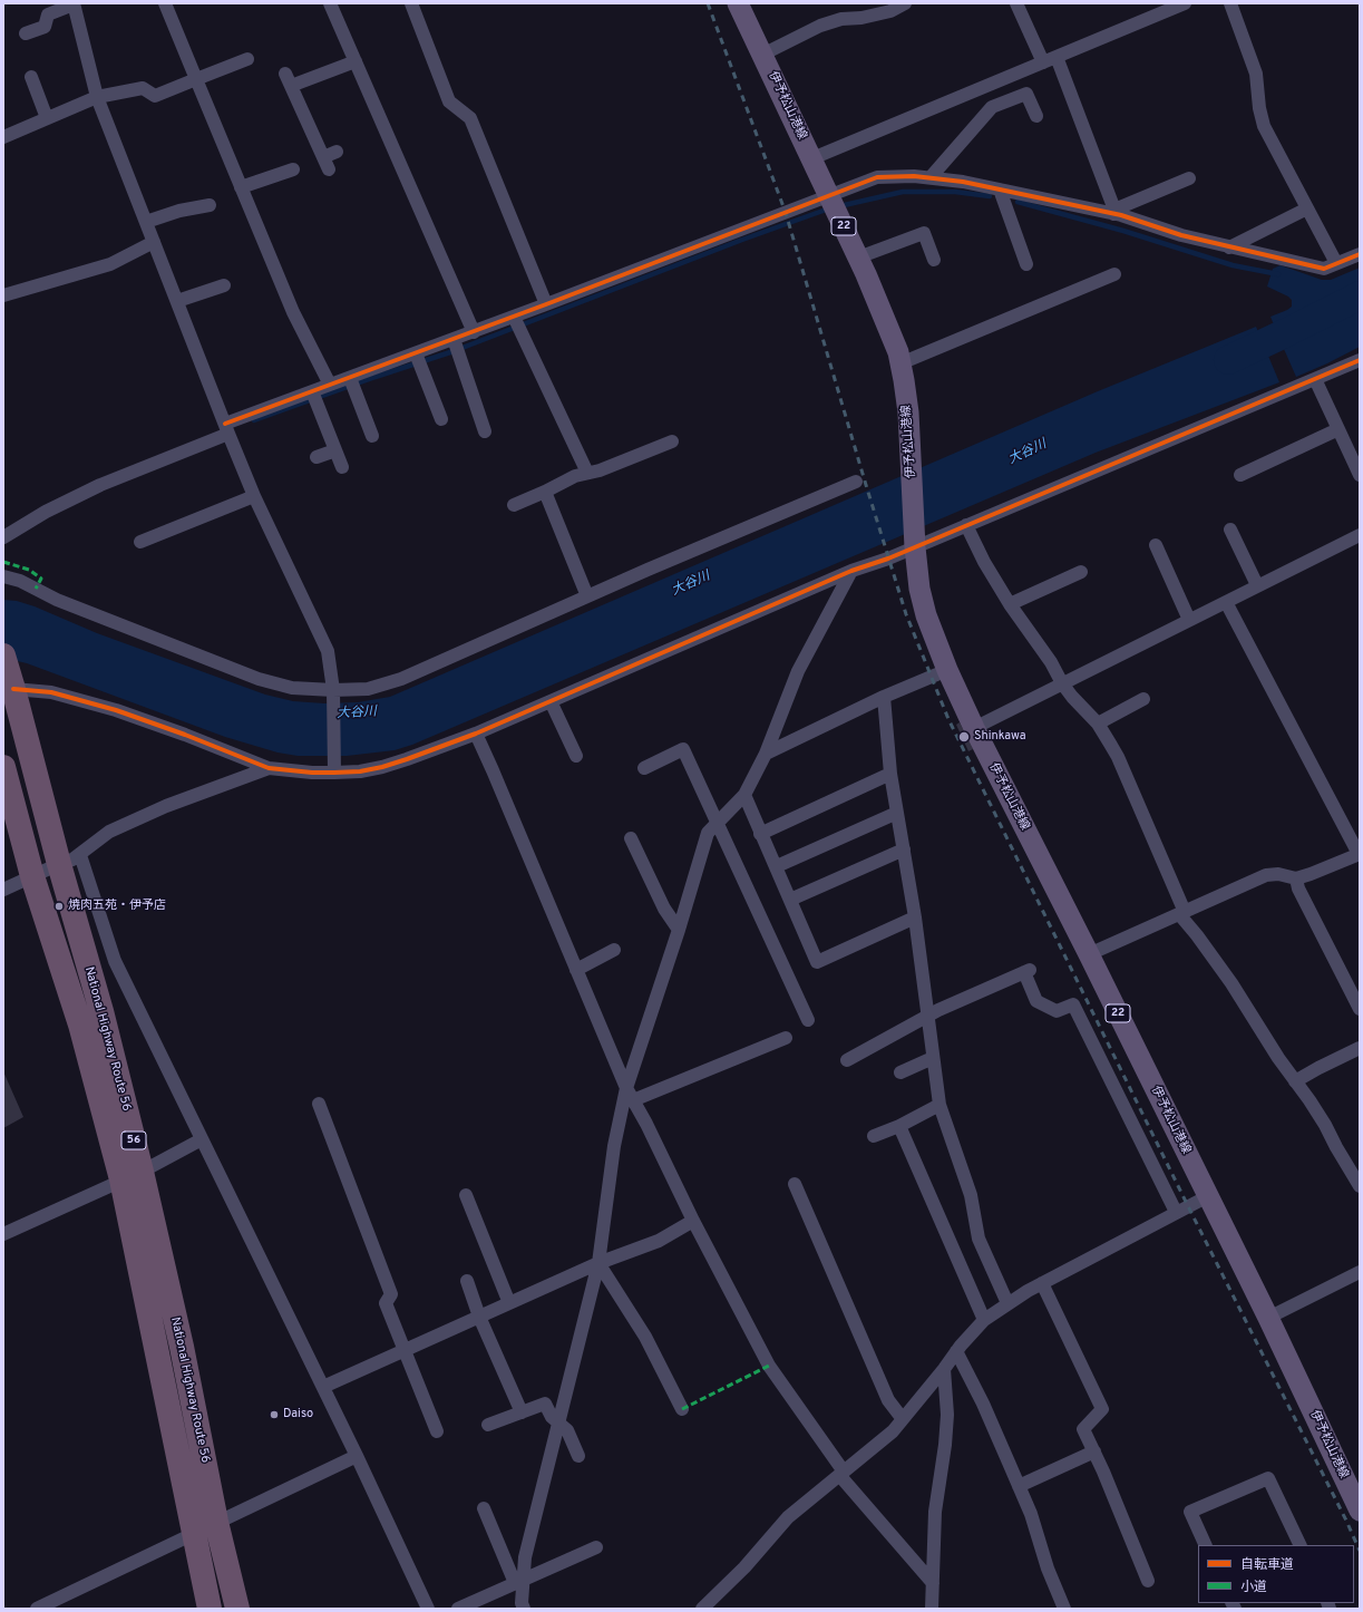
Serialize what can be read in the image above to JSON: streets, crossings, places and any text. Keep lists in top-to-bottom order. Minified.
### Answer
{"streets":{"highway":["National Highway Route 56","56"],"main road":["伊予松山港線","22"]},"water":["大谷川"],"places":["Shinkawa","焼肉五苑・伊予店","Daiso"],"legend":["自転車道","小道"]}
